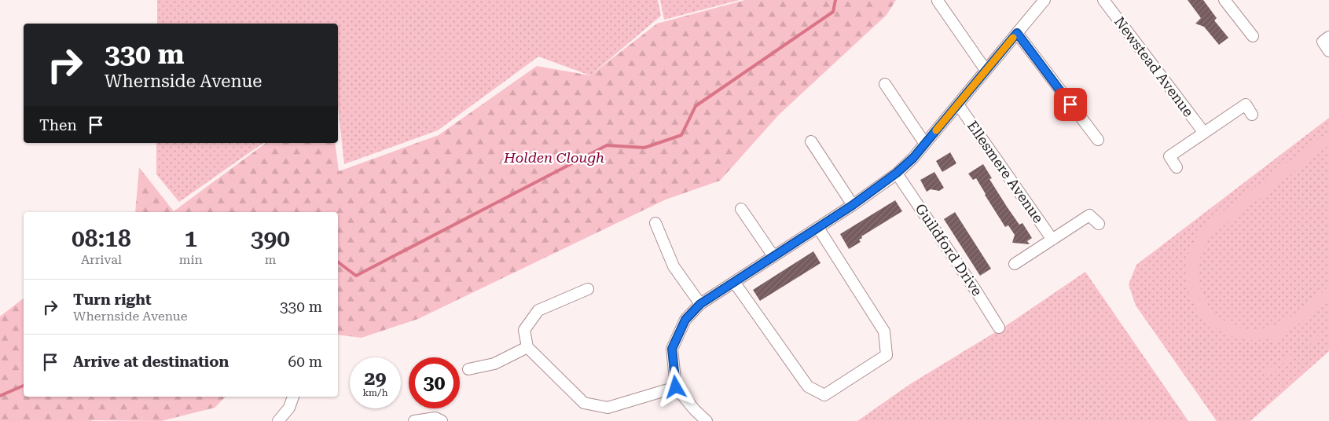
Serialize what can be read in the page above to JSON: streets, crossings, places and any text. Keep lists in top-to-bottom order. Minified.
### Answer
{"streets":{"street":["Newstead Avenue","Ellesmere Avenue","Guildford Drive"]},"parks":["Holden Clough"],"page":{"turn":["330 m","Whernside Avenue"],"then":"Then","eta":["08:18","Arrival","1","min","390","m"],"list":[{"name":"Turn right","note":"Whernside Avenue","value":"330 m"},{"name":"Arrive at destination","value":"60 m"}],"speed":"29 km/h","limit":"30"}}
